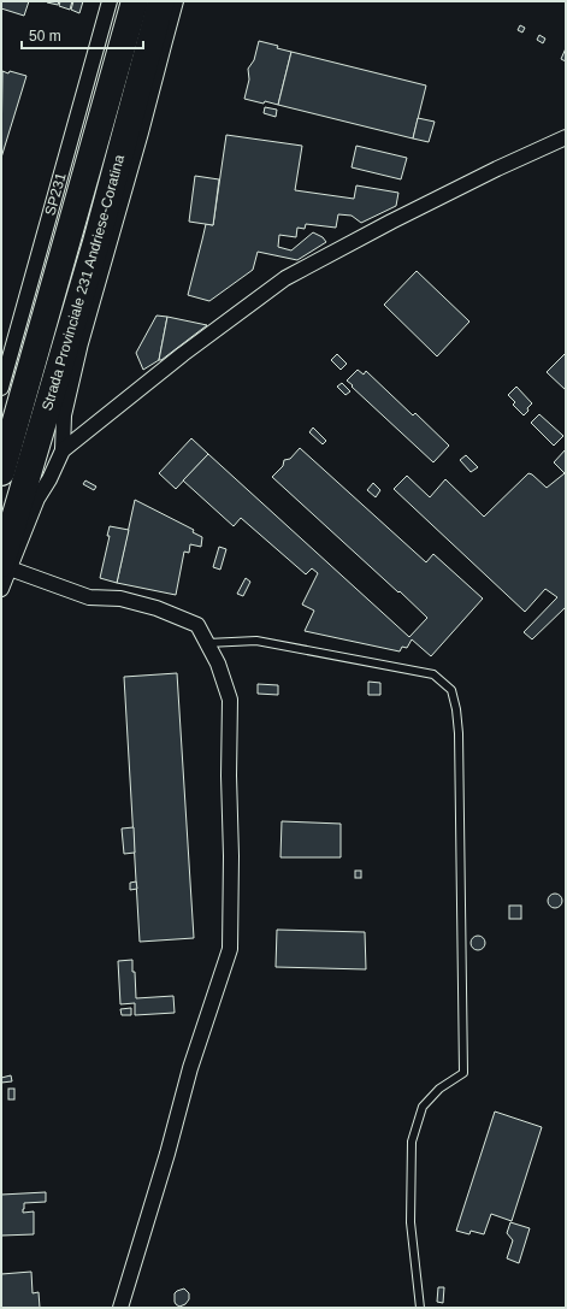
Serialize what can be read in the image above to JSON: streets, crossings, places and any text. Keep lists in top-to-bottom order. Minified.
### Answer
{"streets":{"highway":["SP231","Strada Provinciale 231 Andriese-Coratina"]},"scale_bar":"50 m"}
